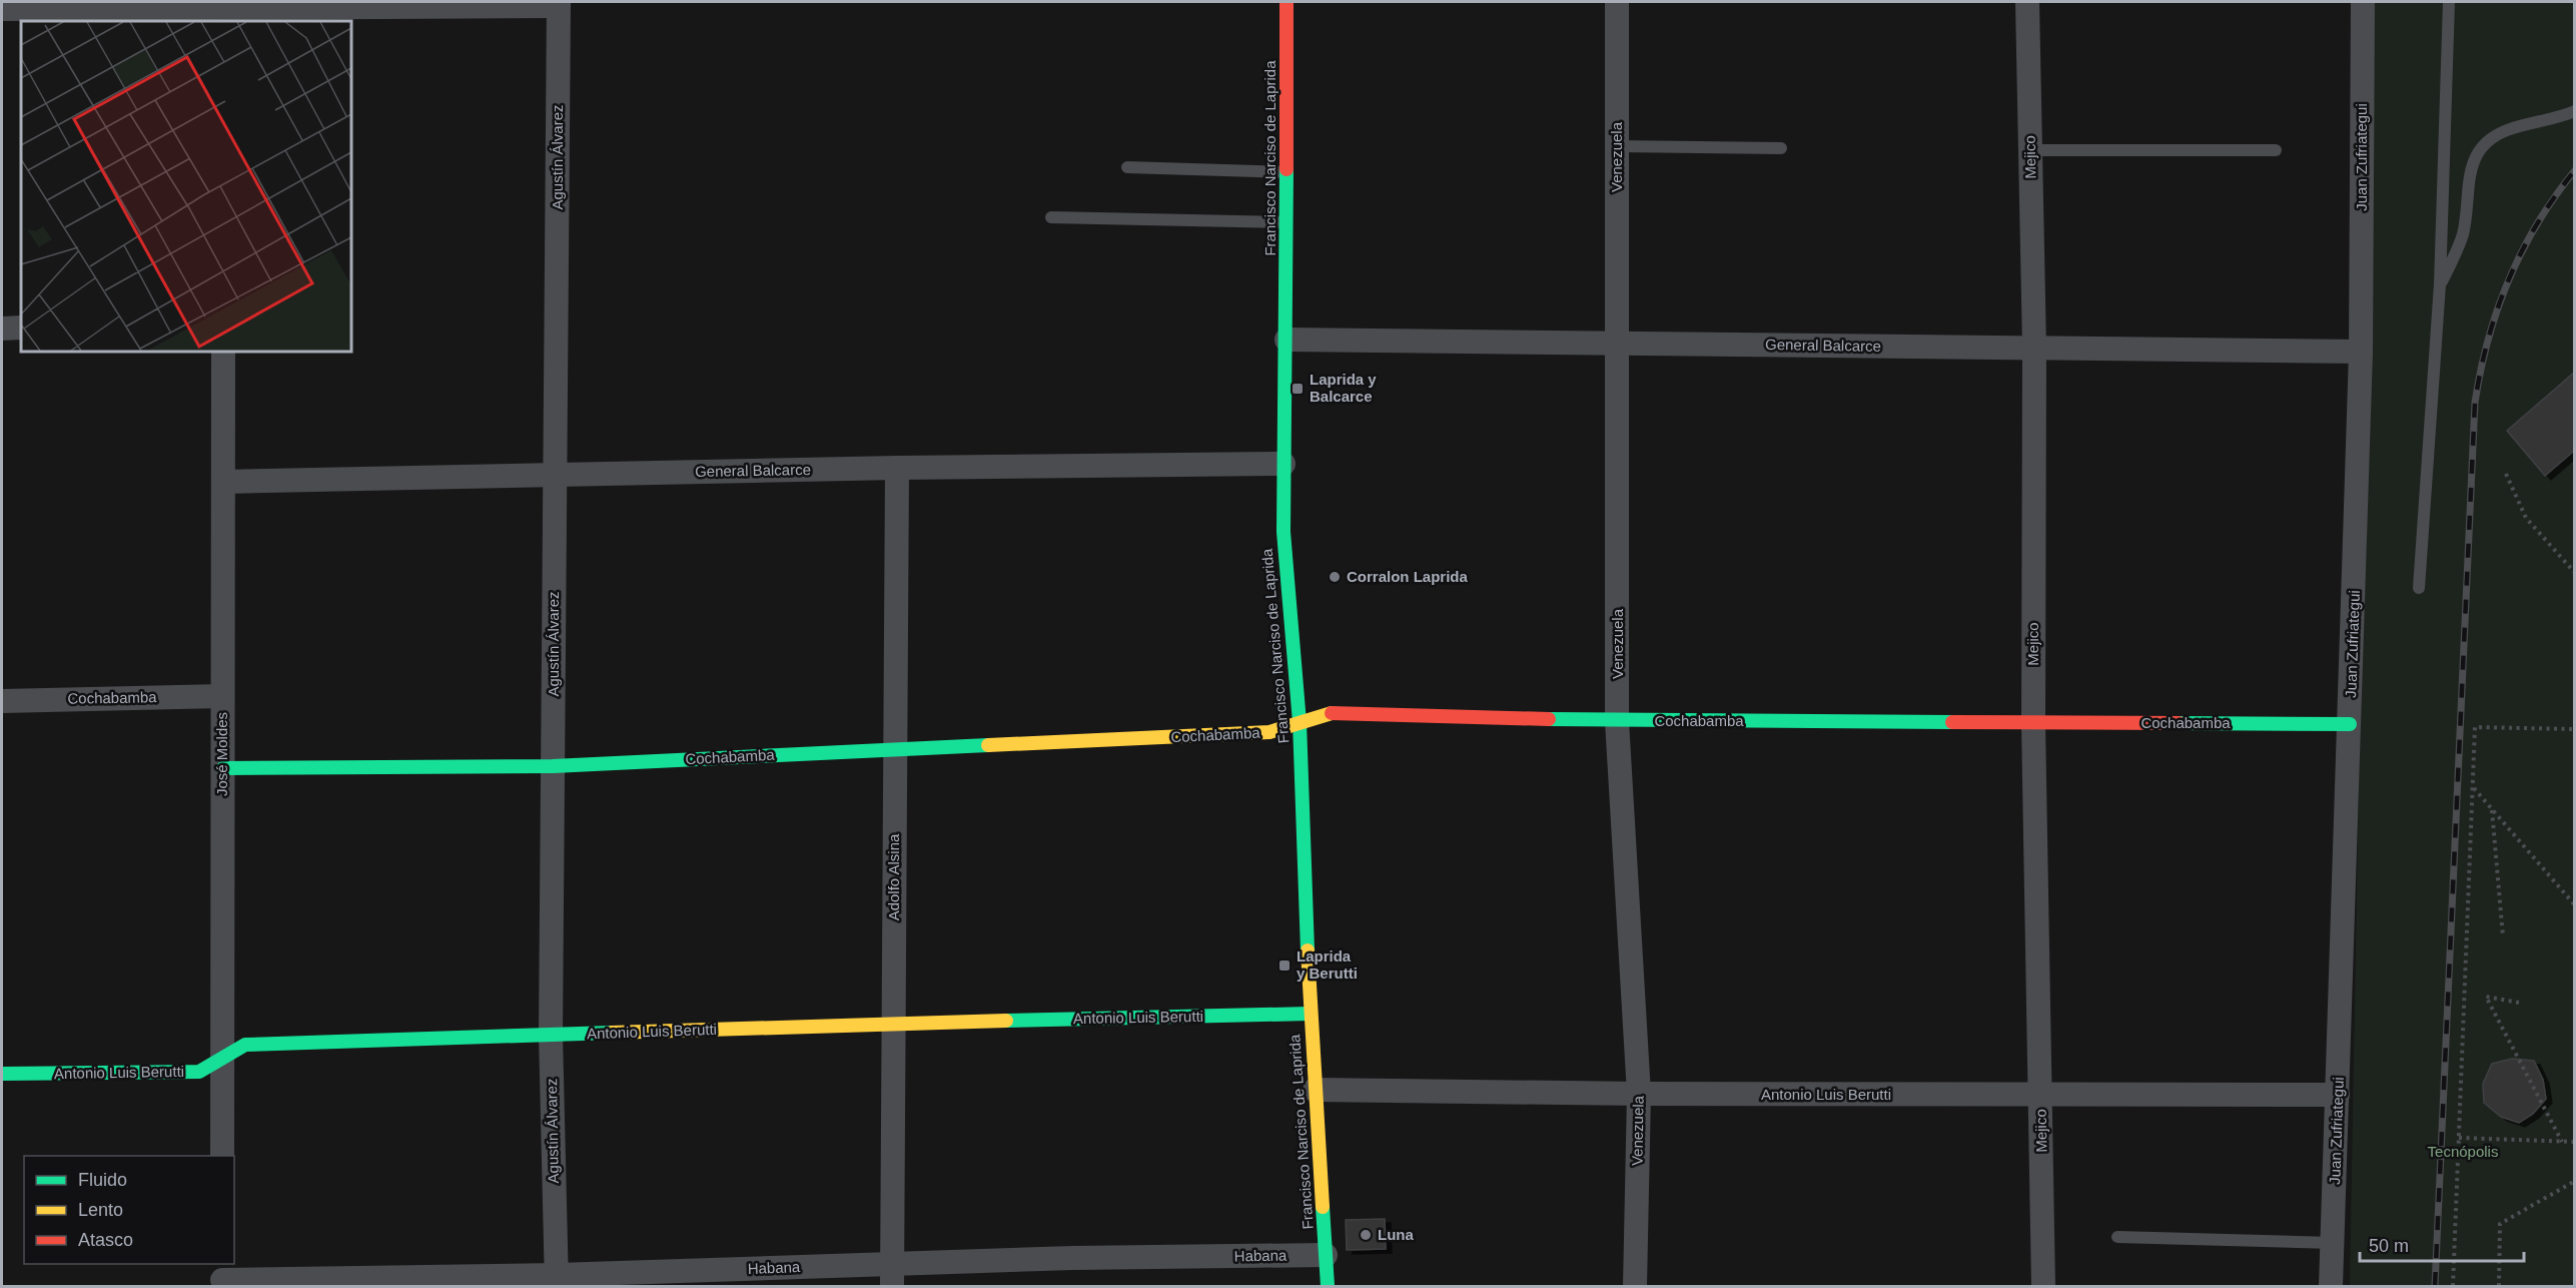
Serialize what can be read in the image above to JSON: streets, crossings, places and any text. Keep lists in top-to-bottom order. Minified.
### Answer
{"streets":{"street":["Agustín Álvarez","Venezuela","Mejico","Juan Zufriategui","Francisco Narciso de Laprida","General Balcarce","Cochabamba","José Moldes","Adolfo Alsina","Antonio Luis Berutti","Habana"]},"crossings":[["Agustín Álvarez","General Balcarce"],["Agustín Álvarez","Cochabamba"],["Agustín Álvarez","Antonio Luis Berutti"],["Agustín Álvarez","Habana"],["Venezuela","General Balcarce"],["Venezuela","Cochabamba"],["Venezuela","Antonio Luis Berutti"],["Mejico","General Balcarce"],["Mejico","Cochabamba"],["Mejico","Antonio Luis Berutti"],["Juan Zufriategui","General Balcarce"],["Juan Zufriategui","Cochabamba"],["Juan Zufriategui","Antonio Luis Berutti"],["Francisco Narciso de Laprida","General Balcarce"],["Francisco Narciso de Laprida","Cochabamba"],["Francisco Narciso de Laprida","Antonio Luis Berutti"],["Francisco Narciso de Laprida","Habana"],["General Balcarce","José Moldes"],["General Balcarce","Adolfo Alsina"],["Cochabamba","José Moldes"],["Cochabamba","Adolfo Alsina"],["José Moldes","Antonio Luis Berutti"],["Adolfo Alsina","Antonio Luis Berutti"],["Adolfo Alsina","Habana"]],"parks":["Tecnópolis"],"places":{"transit":["Laprida y Balcarce","Laprida y Berutti"],"other":["Corralon Laprida","Luna"]},"legend":["Fluido","Lento","Atasco"],"scale_bar":"50 m"}
